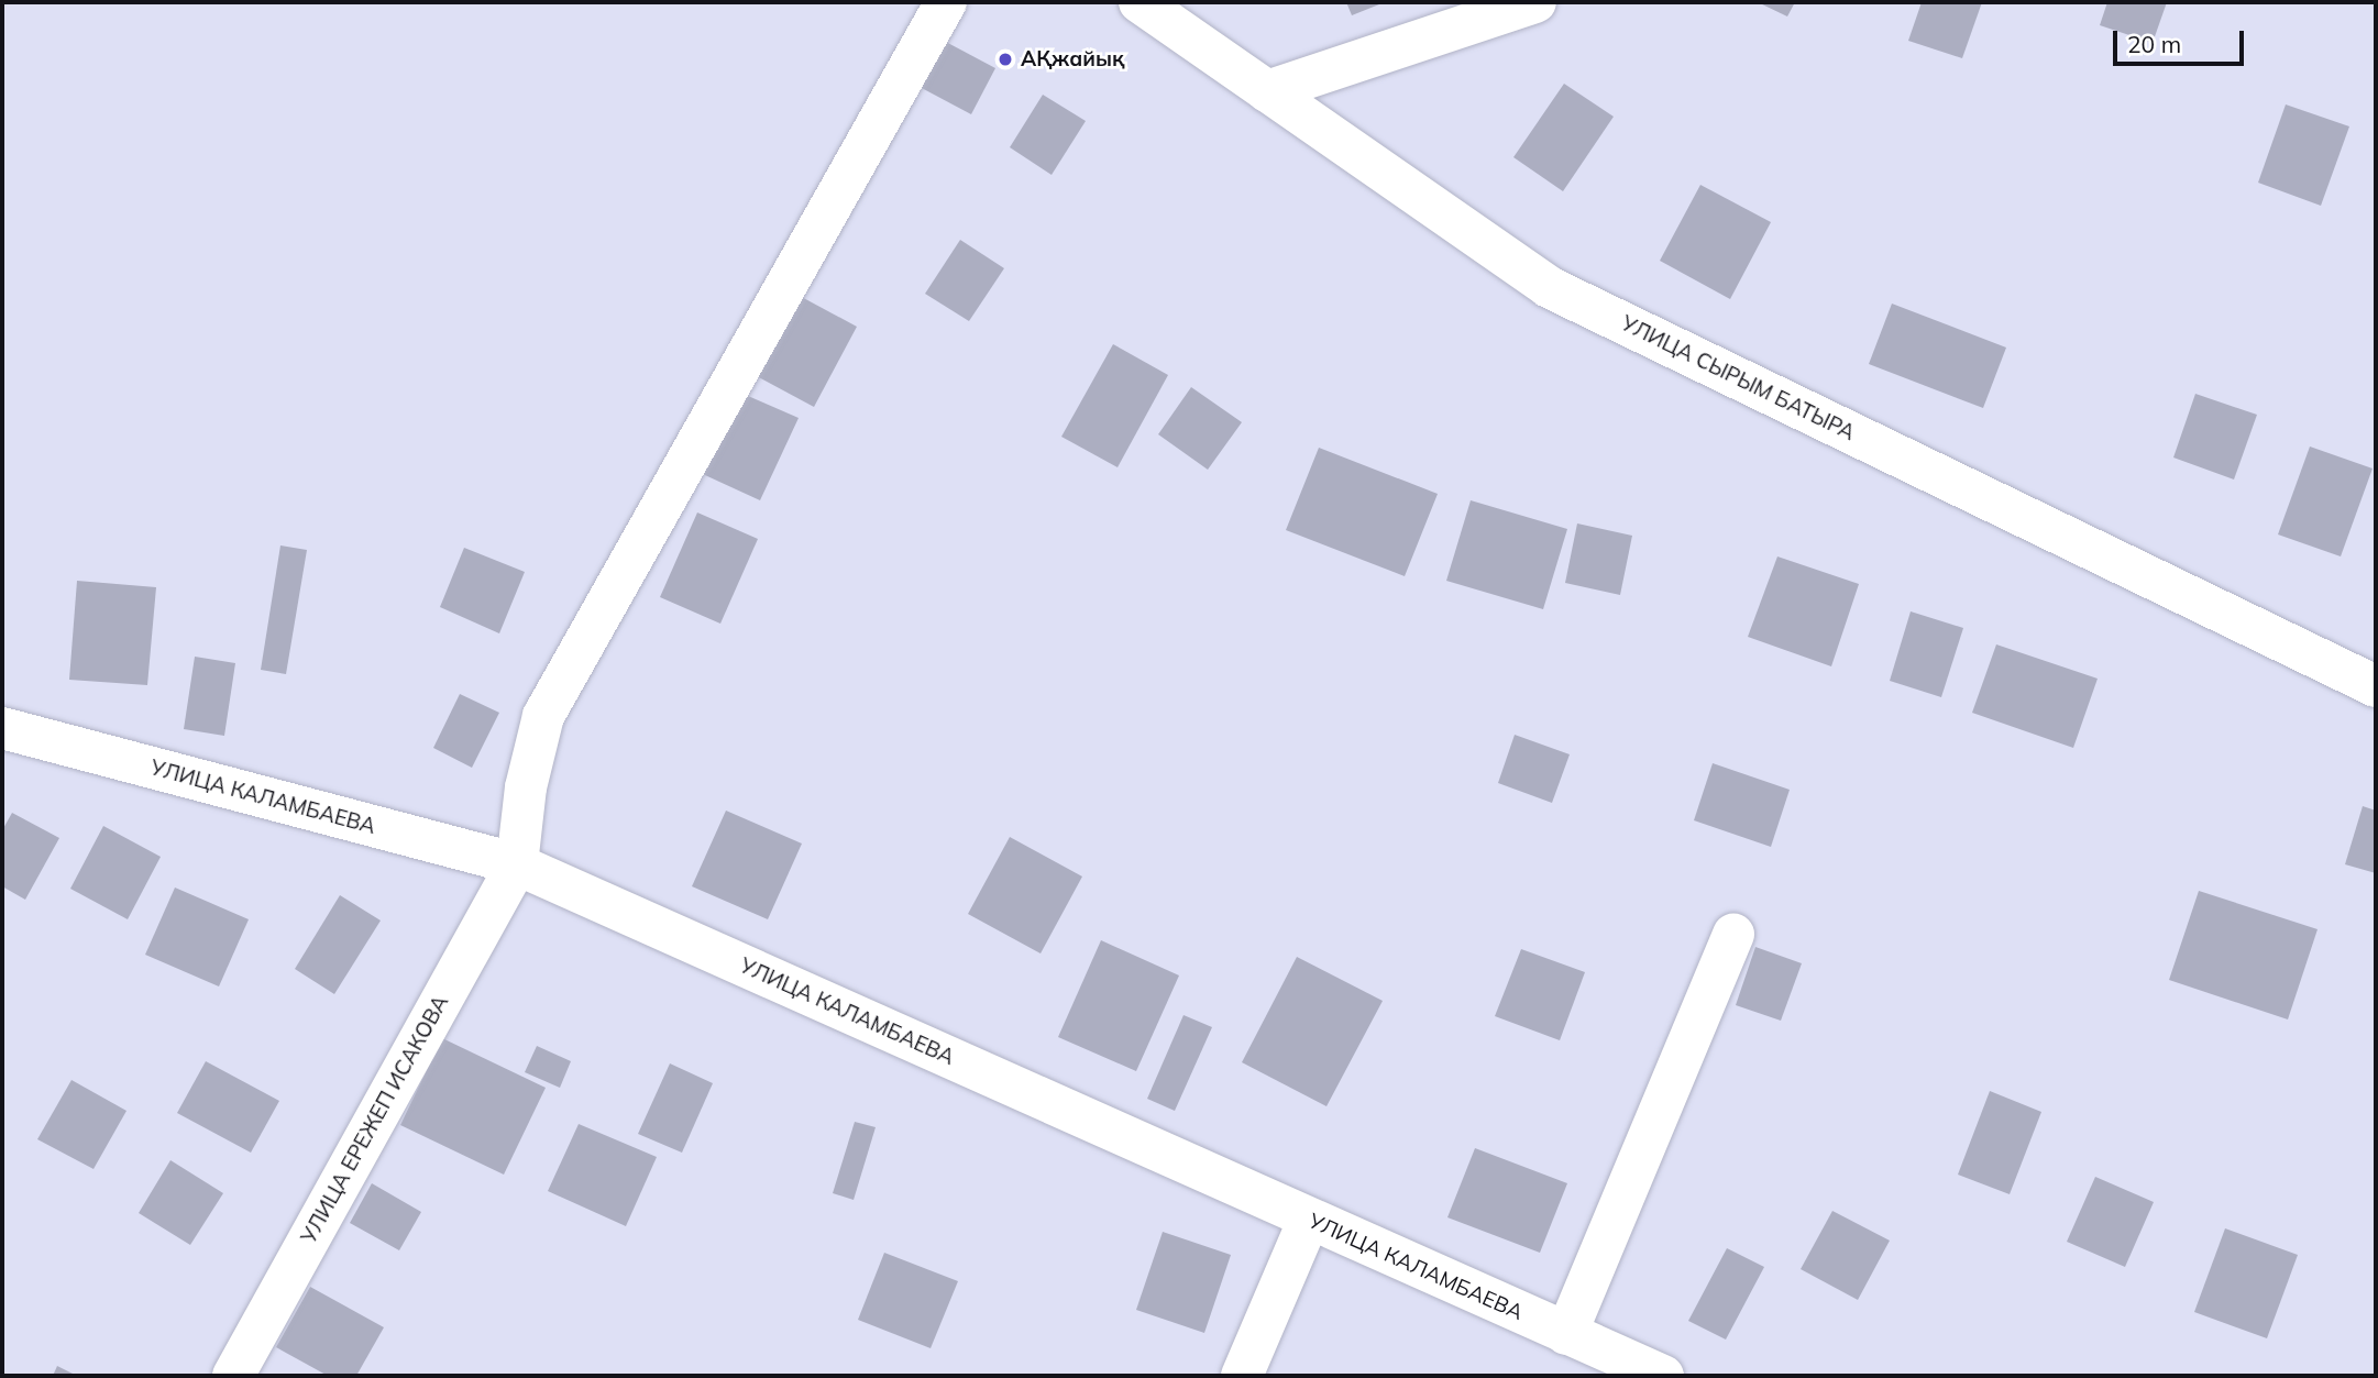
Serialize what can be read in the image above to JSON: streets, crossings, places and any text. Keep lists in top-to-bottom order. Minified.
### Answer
{"streets":{"street":["УЛИЦА СЫРЫМ БАТЫРА","УЛИЦА КАЛАМБАЕВА","УЛИЦА ЕРЕЖЕП ИСАКОВА"]},"crossings":[["УЛИЦА КАЛАМБАЕВА","УЛИЦА ЕРЕЖЕП ИСАКОВА"]],"places":["АҚжайық"],"scale_bar":"20 m"}
